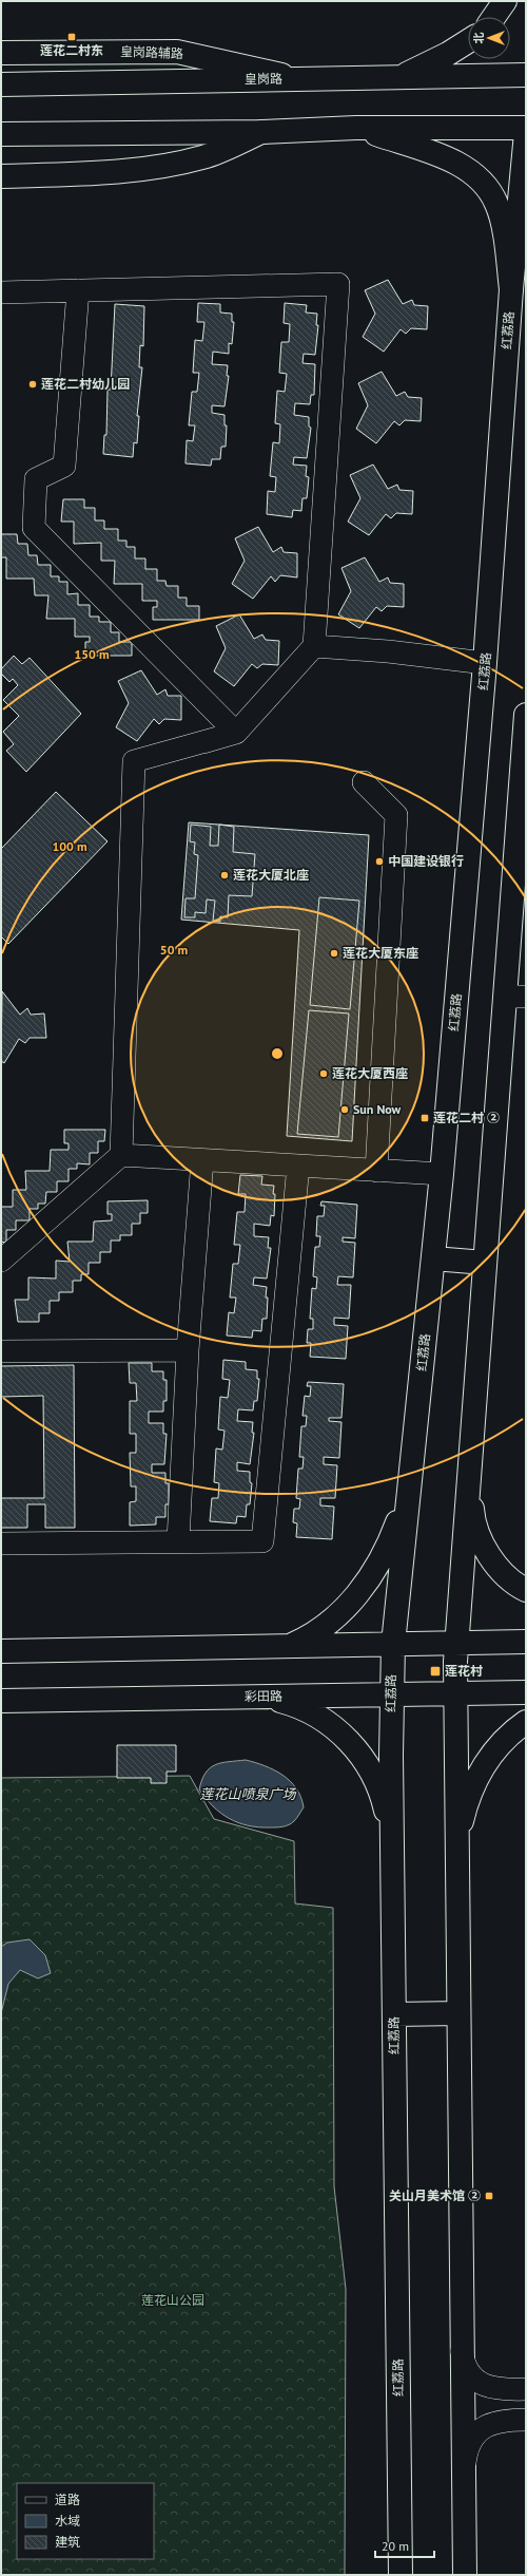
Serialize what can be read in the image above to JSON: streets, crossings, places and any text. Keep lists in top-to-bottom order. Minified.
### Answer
{"streets":{"main road":["皇岗路辅路","皇岗路","红荔路","彩田路"]},"crossings":[["皇岗路辅路","皇岗路"],["红荔路","彩田路"]],"water":["莲花山喷泉广场"],"parks":["莲花山公园"],"places":{"transit":["莲花二村东","莲花二村 ②","莲花村","关山月美术馆 ②"],"other":["莲花二村幼儿园","中国建设银行","莲花大厦北座","莲花大厦东座","莲花大厦西座","Sun Now"]},"legend":["道路","水域","建筑"],"scale_bar":"20 m","north":"left","rings":["150 m","100 m","50 m"]}
